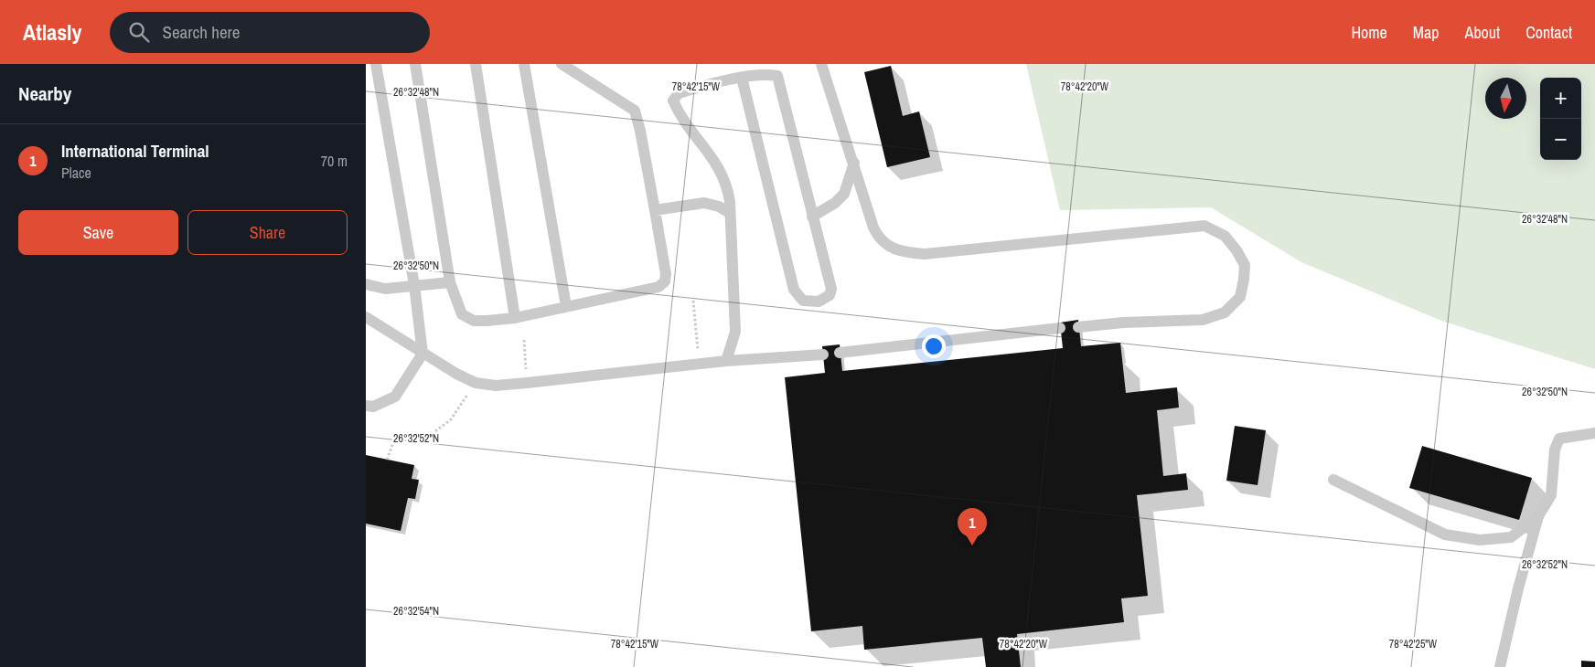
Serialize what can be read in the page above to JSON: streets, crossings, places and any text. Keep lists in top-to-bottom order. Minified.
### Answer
{"north":"bottom","page":{"header":"Atlasly","search":"Search here","nav":["Home","Map","About","Contact"],"heading":"Nearby","map_buttons":["+","−"],"list":[{"mark":"1","name":"International Terminal","note":"Place","value":"70 m"}],"buttons":["Save","Share"],"pins":"1"},"coordinates":["78°42'15\"W","78°42'20\"W","26°32'48\"N","26°32'50\"N","26°32'52\"N","26°32'54\"N","78°42'25\"W"]}
